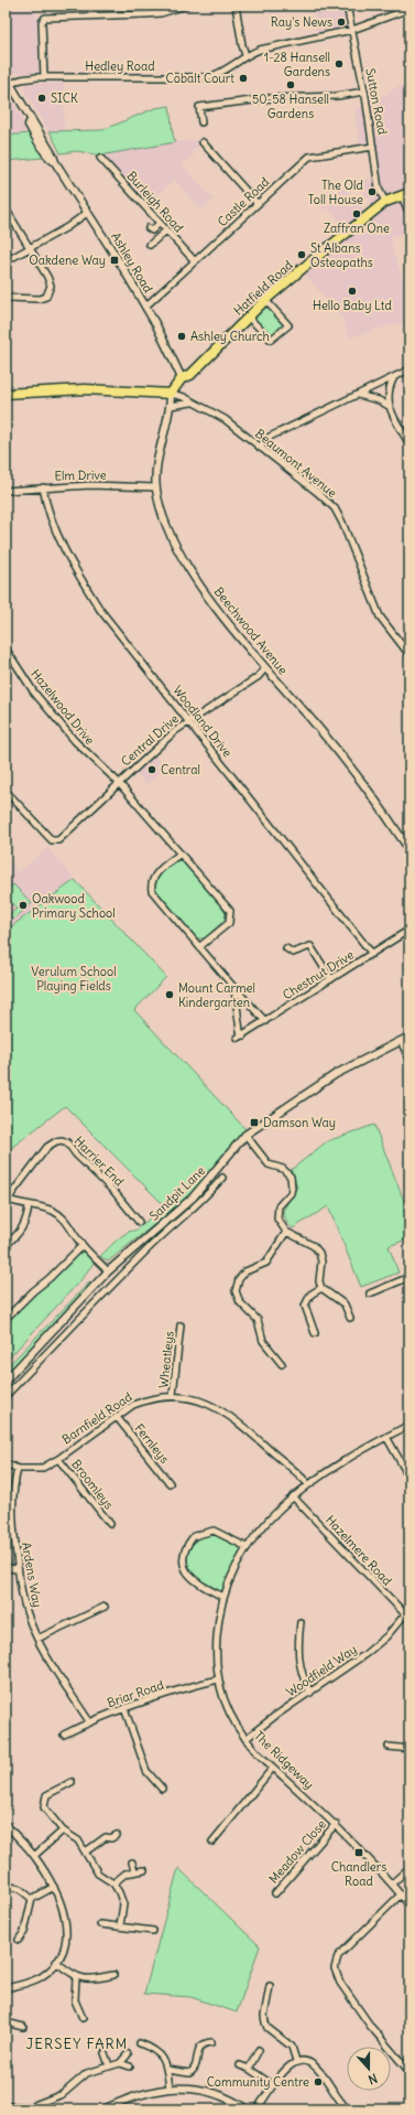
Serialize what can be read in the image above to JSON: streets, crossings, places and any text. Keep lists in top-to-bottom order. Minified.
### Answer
{"streets":{"main road":["Hatfield Road"],"street":["Hedley Road","Sutton Road","Burleigh Road","Castle Road","Ashley Road","Beaumont Avenue","Elm Drive","Beechwood Avenue","Hazelwood Drive","Woodland Drive","Central Drive","Chestnut Drive","Harrier End","Sandpit Lane","Wheatleys","Barnfield Road","Fernleys","Broomleys","Hazelmere Road","Ardens Way","Woodfield Way","Briar Road","The Ridgeway","Meadow Close"]},"crossings":[["Hedley Road","Sutton Road"],["Hedley Road","Ashley Road"],["Sutton Road","Castle Road"],["Sutton Road","Hatfield Road"],["Burleigh Road","Castle Road"],["Castle Road","Ashley Road"],["Ashley Road","Hatfield Road"],["Hatfield Road","Beaumont Avenue"],["Hatfield Road","Beechwood Avenue"],["Beaumont Avenue","Beechwood Avenue"],["Elm Drive","Beechwood Avenue"],["Elm Drive","Woodland Drive"],["Beechwood Avenue","Central Drive"],["Hazelwood Drive","Central Drive"],["Woodland Drive","Central Drive"],["Woodland Drive","Chestnut Drive"],["Wheatleys","Barnfield Road"],["Barnfield Road","Fernleys"],["Barnfield Road","Broomleys"],["Barnfield Road","Ardens Way"],["Barnfield Road","The Ridgeway"],["Hazelmere Road","Woodfield Way"],["Hazelmere Road","The Ridgeway"],["Ardens Way","Briar Road"],["Woodfield Way","The Ridgeway"],["Briar Road","The Ridgeway"],["The Ridgeway","Meadow Close"]],"districts":["JERSEY FARM"],"parks":["Verulum School Playing Fields"],"places":{"other":["Ray's News","1-28 Hansell Gardens","Cobalt Court","50-58 Hansell Gardens","SICK","The Old Toll House","Zaffran One","St Albans Osteopaths","Hello Baby Ltd","Ashley Church","Central","Oakwood Primary School","Mount Carmel Kindergarten","Community Centre"],"transit":["Oakdene Way","Damson Way","Chandlers Road"]},"north":"bottom"}
